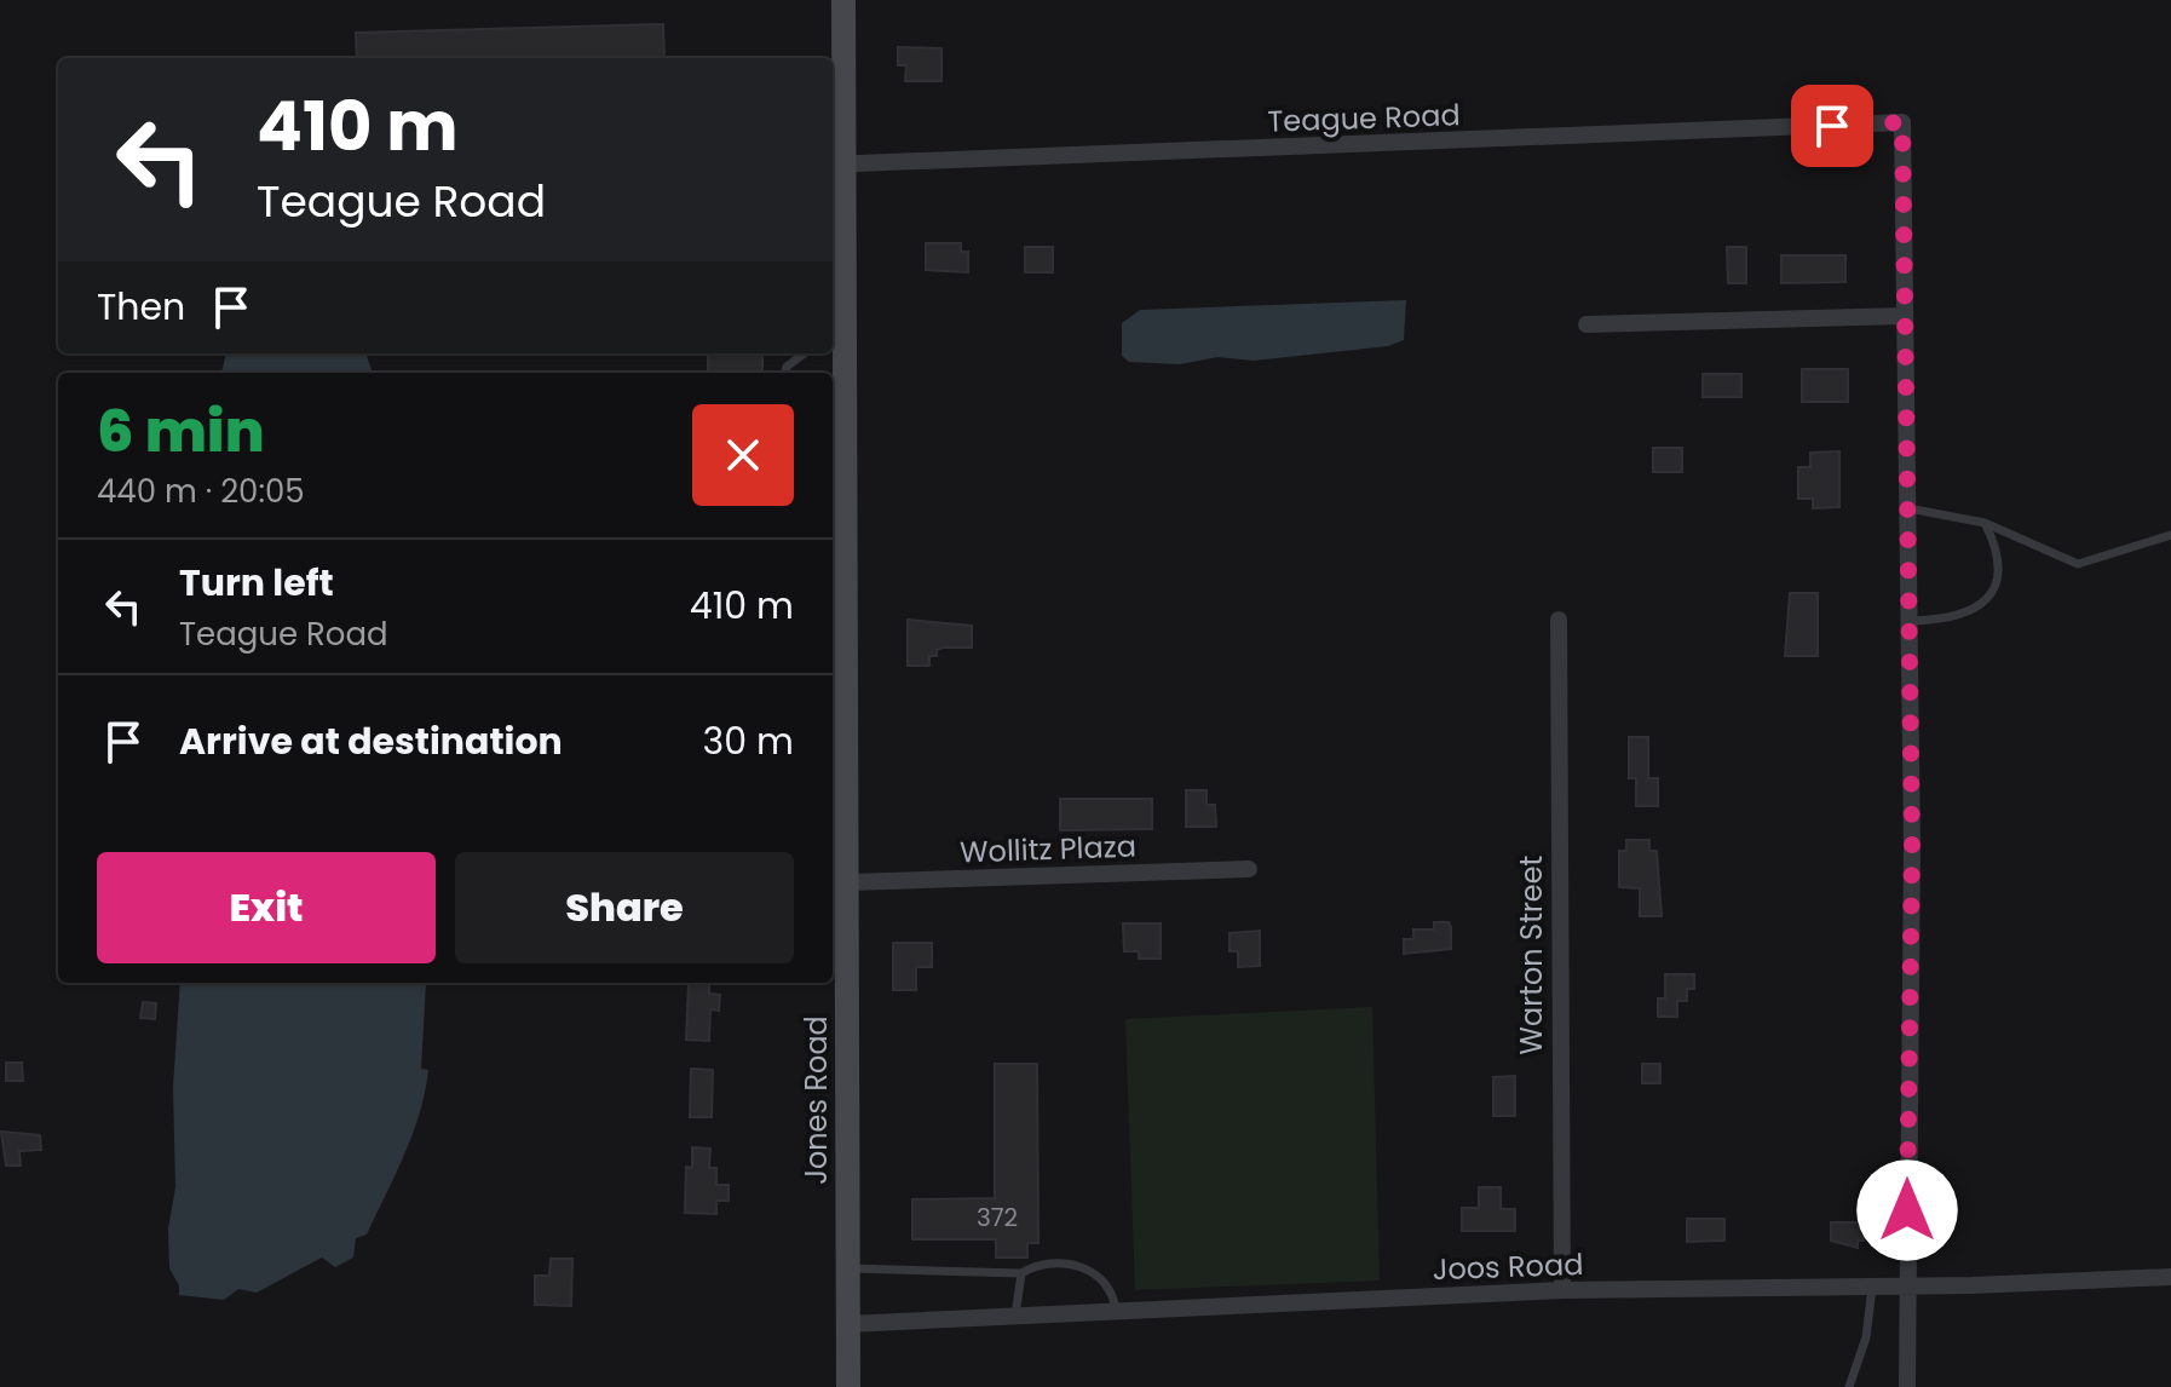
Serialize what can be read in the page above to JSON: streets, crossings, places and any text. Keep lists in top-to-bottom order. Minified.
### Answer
{"streets":{"street":["Teague Road","Wollitz Plaza","Warton Street","Jones Road","Joos Road"]},"crossings":[["Teague Road","Jones Road"],["Wollitz Plaza","Jones Road"],["Warton Street","Joos Road"],["Jones Road","Joos Road"]],"house_numbers":["372"],"page":{"turn":["410 m","Teague Road"],"then":"Then","heading":["6 min","440 m · 20:05"],"list":[{"name":"Turn left","note":"Teague Road","value":"410 m"},{"name":"Arrive at destination","value":"30 m"}],"buttons":["Exit","Share"]}}
